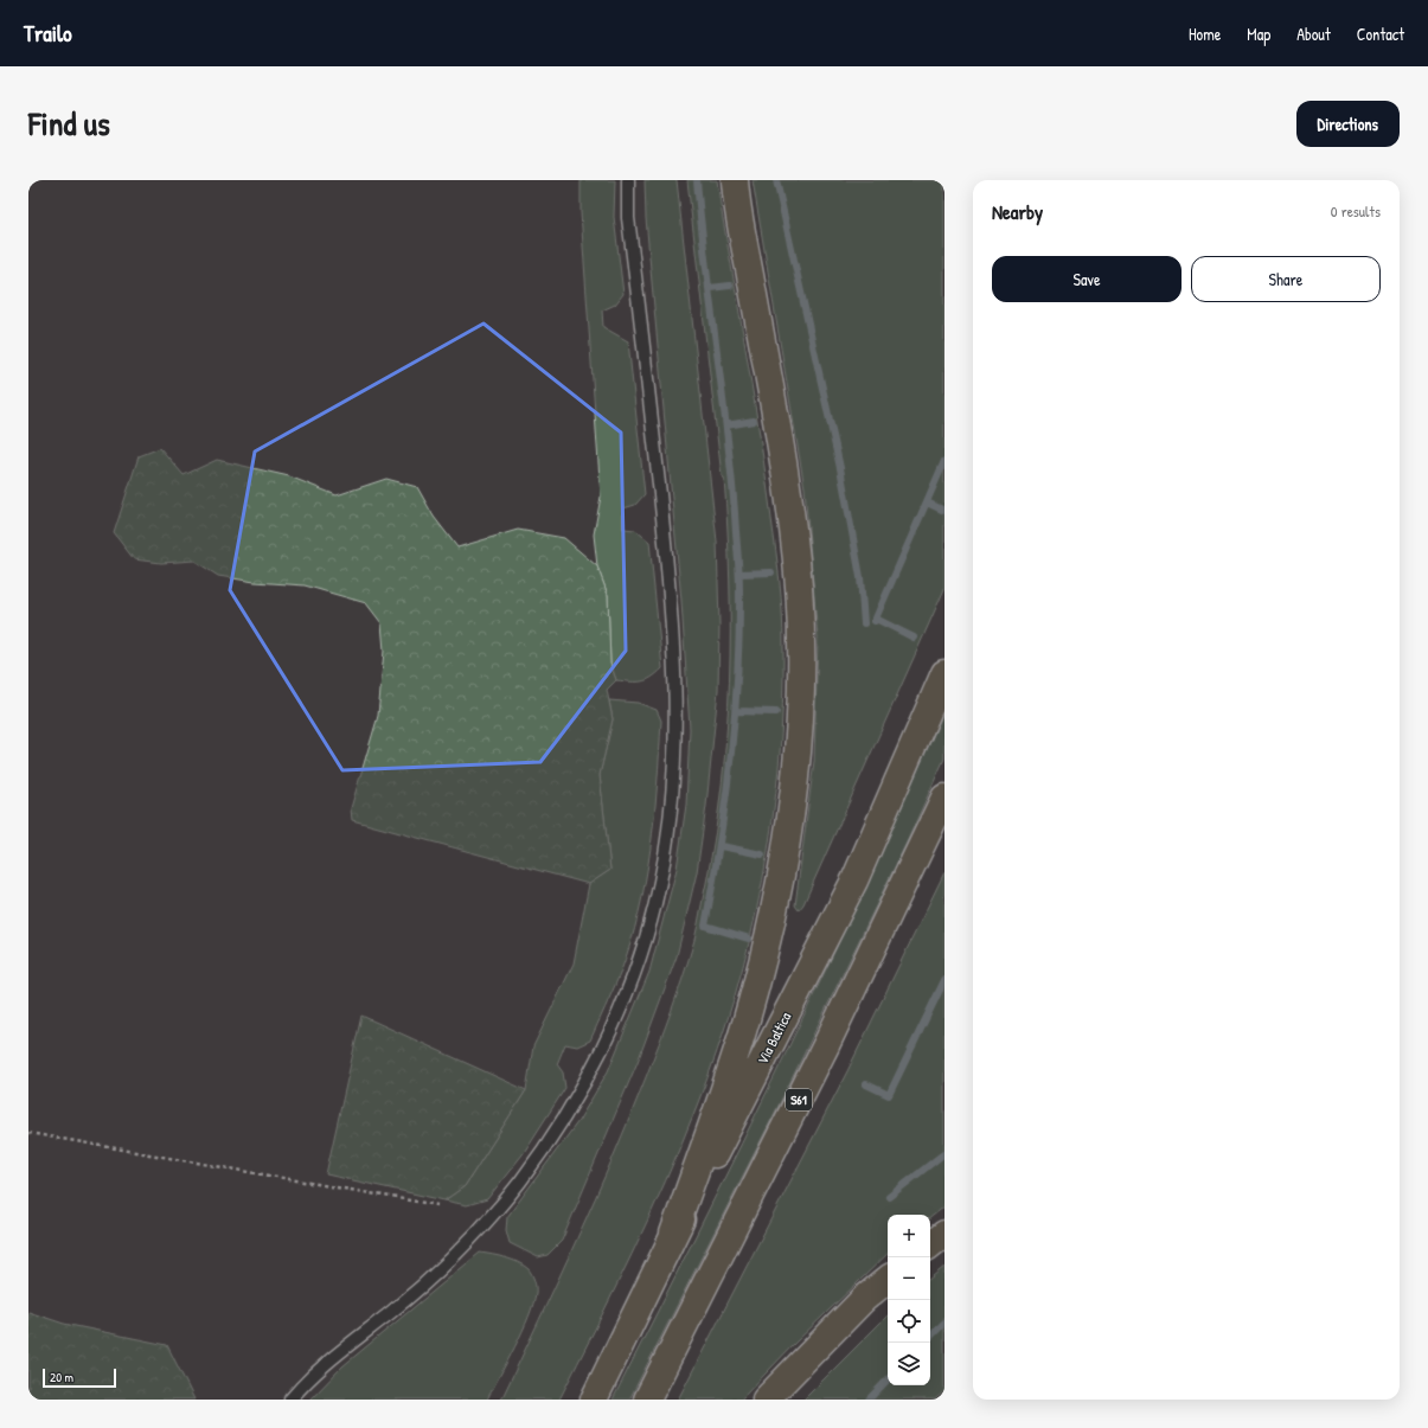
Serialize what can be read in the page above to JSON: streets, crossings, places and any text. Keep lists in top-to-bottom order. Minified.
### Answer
{"streets":{"highway":["Via Baltica","S61"]},"scale_bar":"20 m","page":{"header":"Trailo","nav":["Home","Map","About","Contact"],"title":"Find us","buttons":["Directions",["Save","Share"]],"heading":["Nearby","0 results"],"map_buttons":["+","−"],"scale":"20 m"}}
